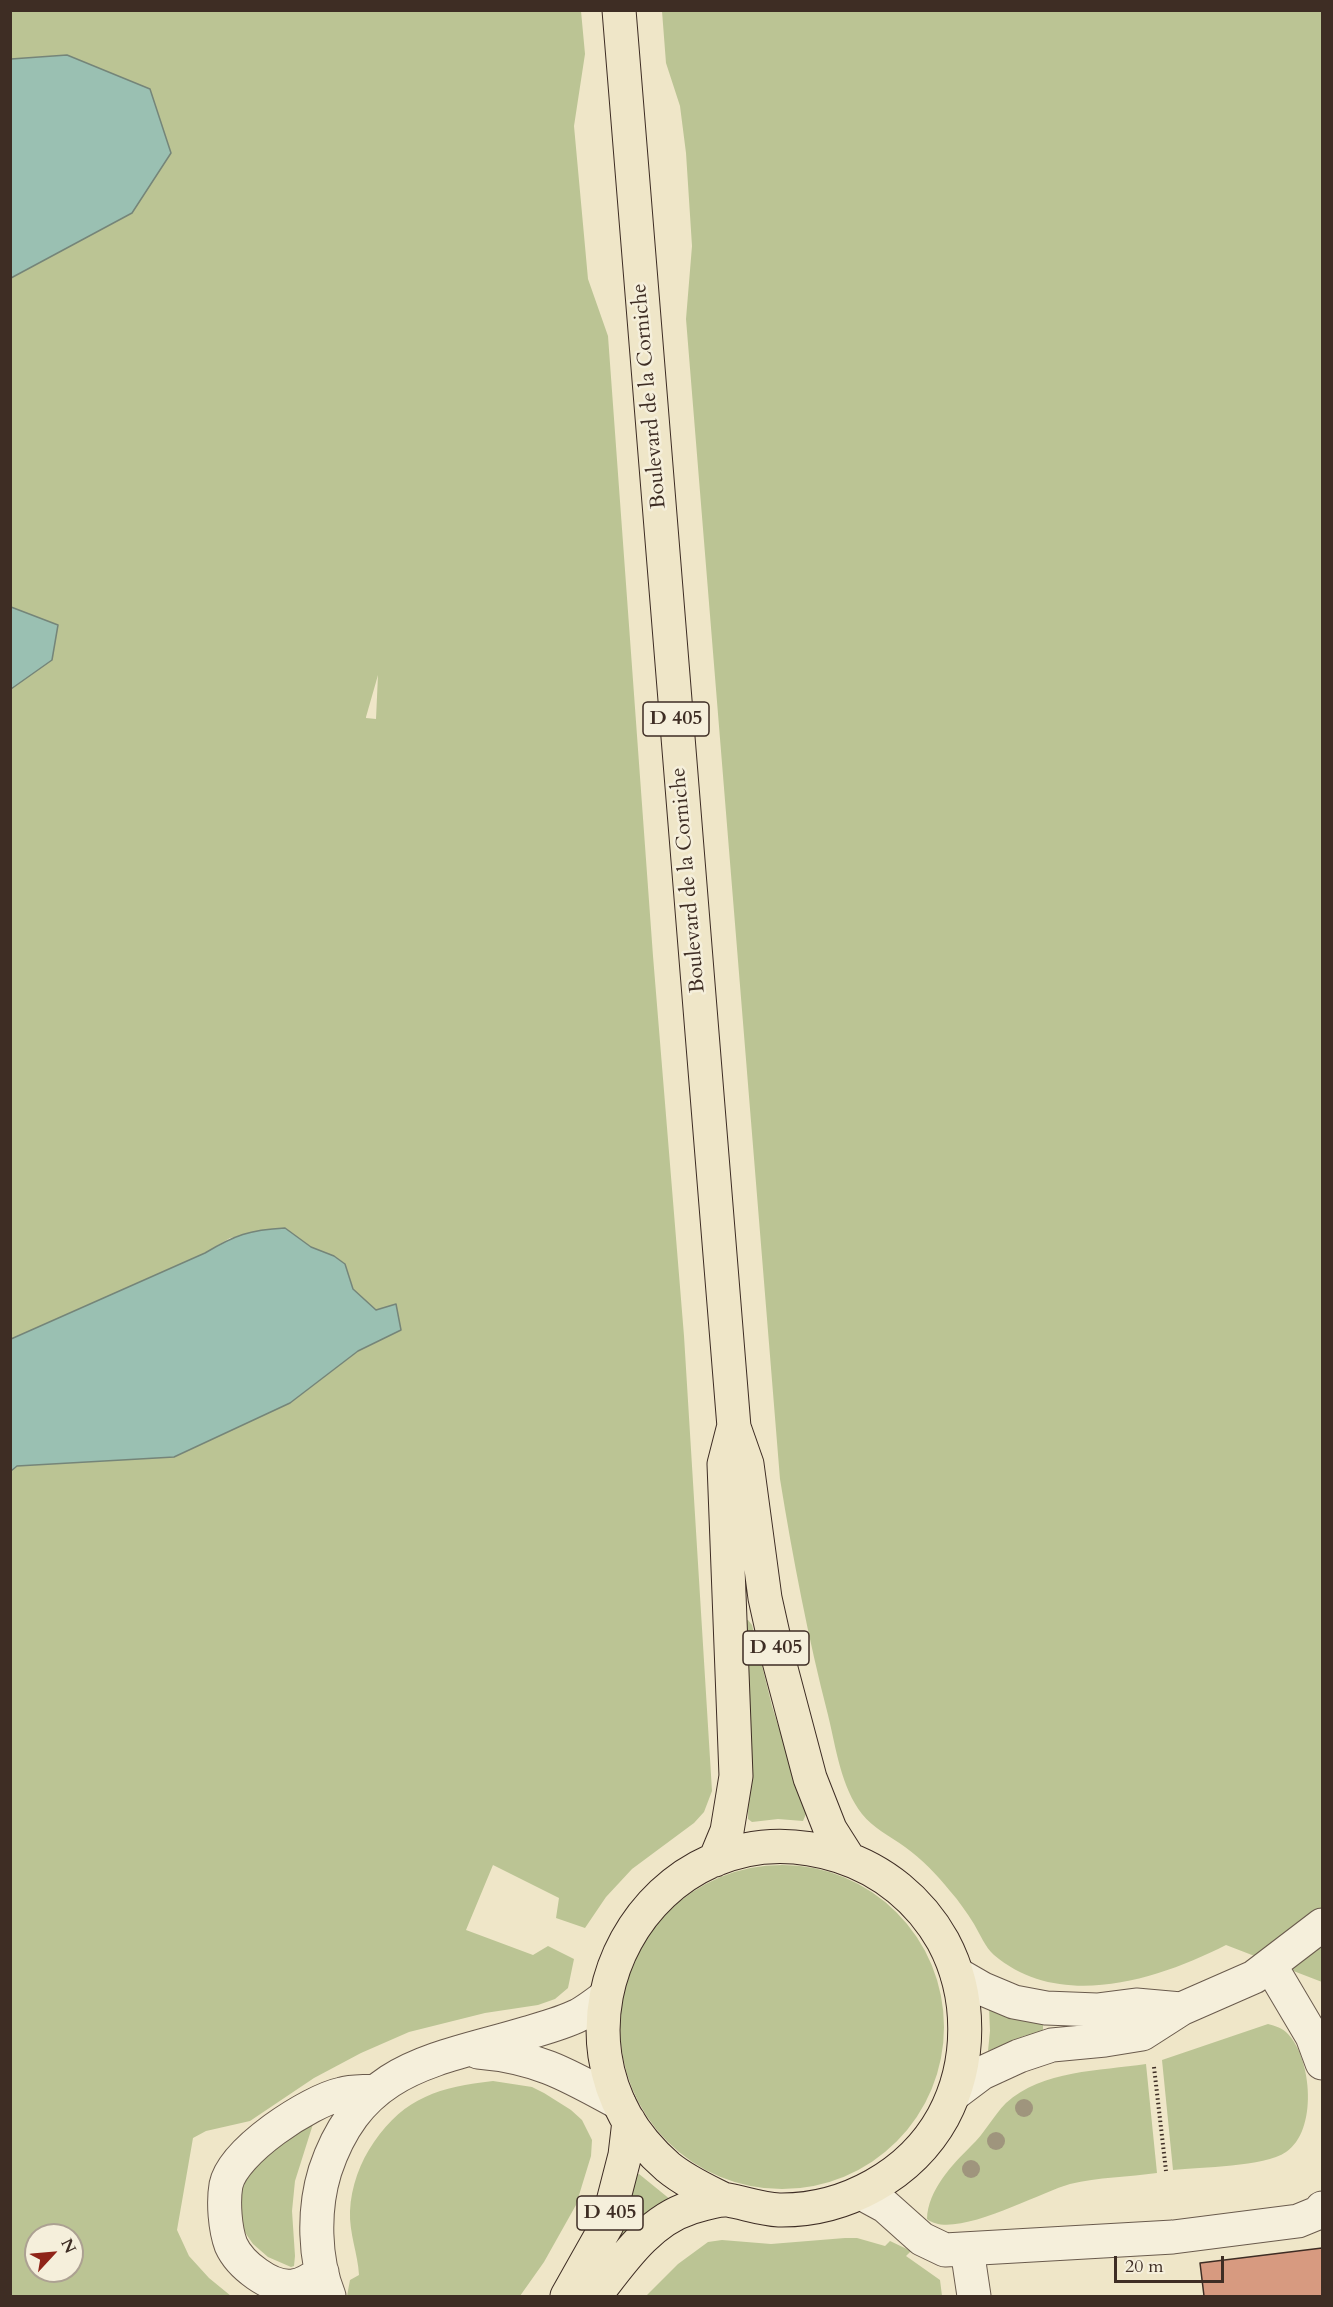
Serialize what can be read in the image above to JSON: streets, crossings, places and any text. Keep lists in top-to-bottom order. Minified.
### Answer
{"streets":{"main road":["Boulevard de la Corniche","D 405"]},"scale_bar":"20 m","north":"top right"}
